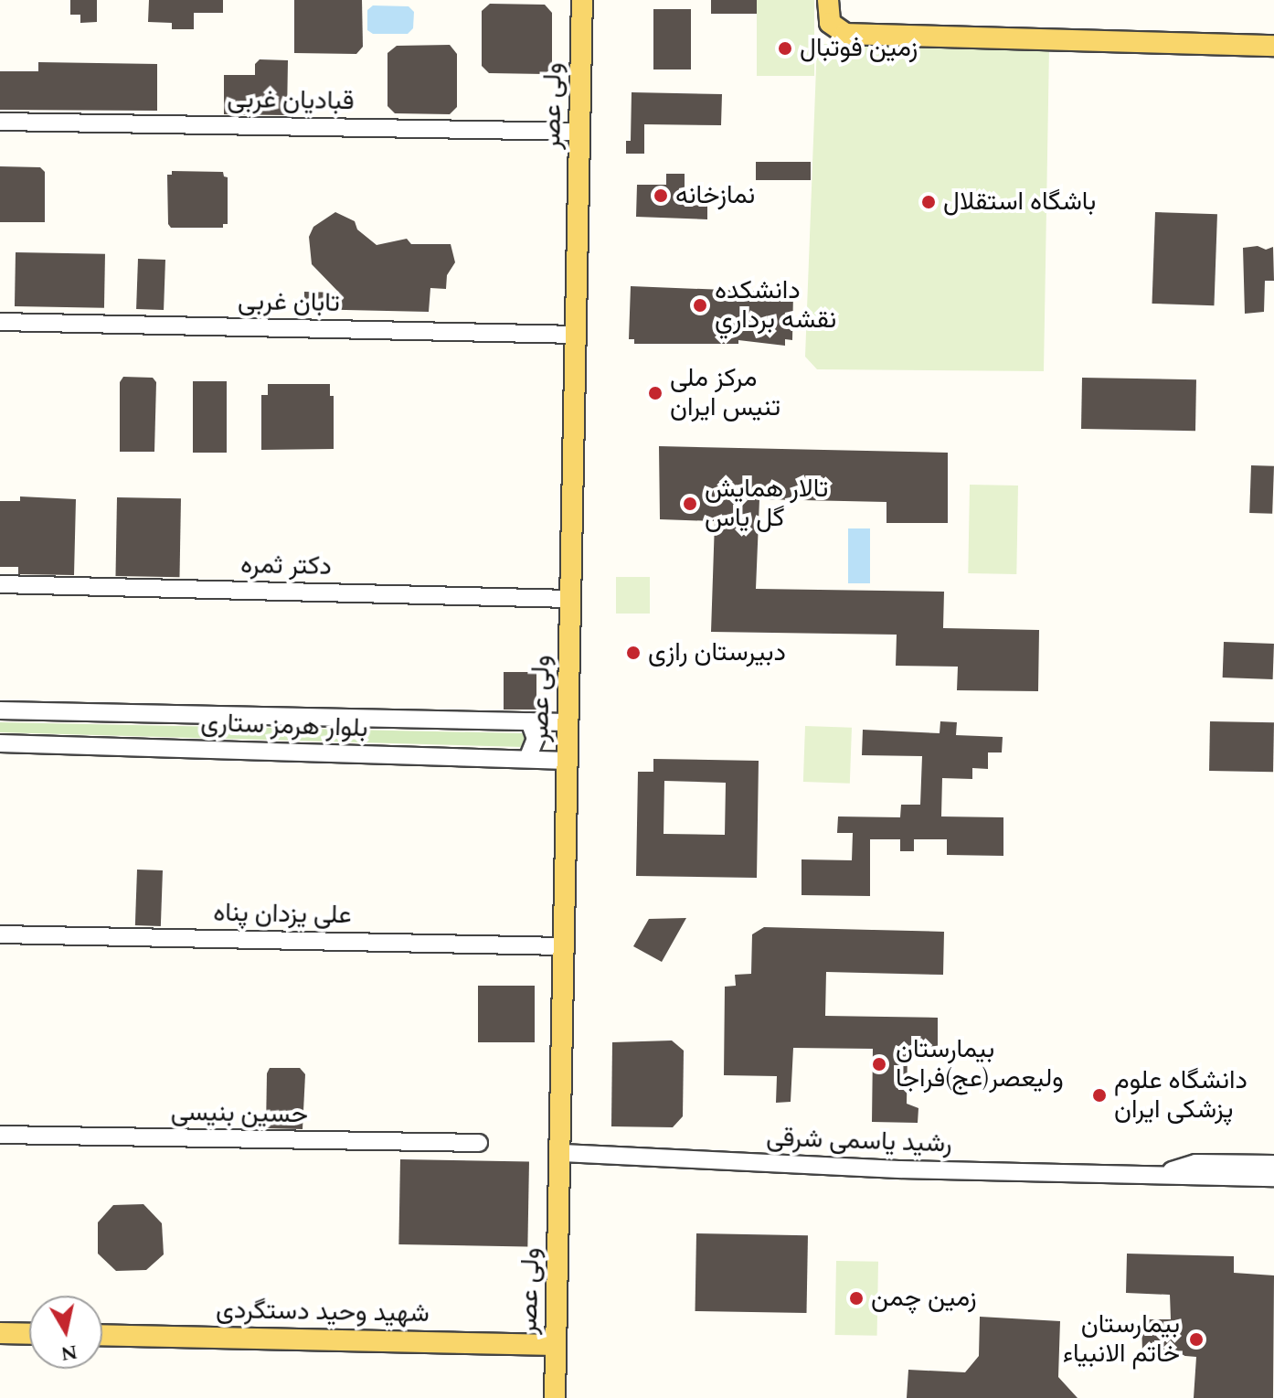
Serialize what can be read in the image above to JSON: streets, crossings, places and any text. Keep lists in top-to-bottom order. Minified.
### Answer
{"streets":{"main road":["ولی عصر","شهید وحید دستگردی"],"street":["قبادیان غربی","تابان غربی","دکتر ثمره","بلوار هرمز ستاری","علی یزدان پناه","حسین بنیسی","رشید یاسمی شرقی"]},"crossings":[["قبادیان غربی","ولی عصر"],["ولی عصر","تابان غربی"],["ولی عصر","دکتر ثمره"],["ولی عصر","بلوار هرمز ستاری"],["ولی عصر","علی یزدان پناه"],["ولی عصر","رشید یاسمی شرقی"],["ولی عصر","شهید وحید دستگردی"]],"places":["زمین فوتبال","نمازخانه","باشگاه استقلال","دانشكده نقشه برداري","مرکز ملی تنیس ایران","تالار همایش گل یاس","دبیرستان رازی","بیمارستان ولیعصر(عج)فراجا","دانشگاه علوم پزشکی ایران","زمین چمن","بیمارستان خاتم الانبیاء"],"north":"bottom"}
